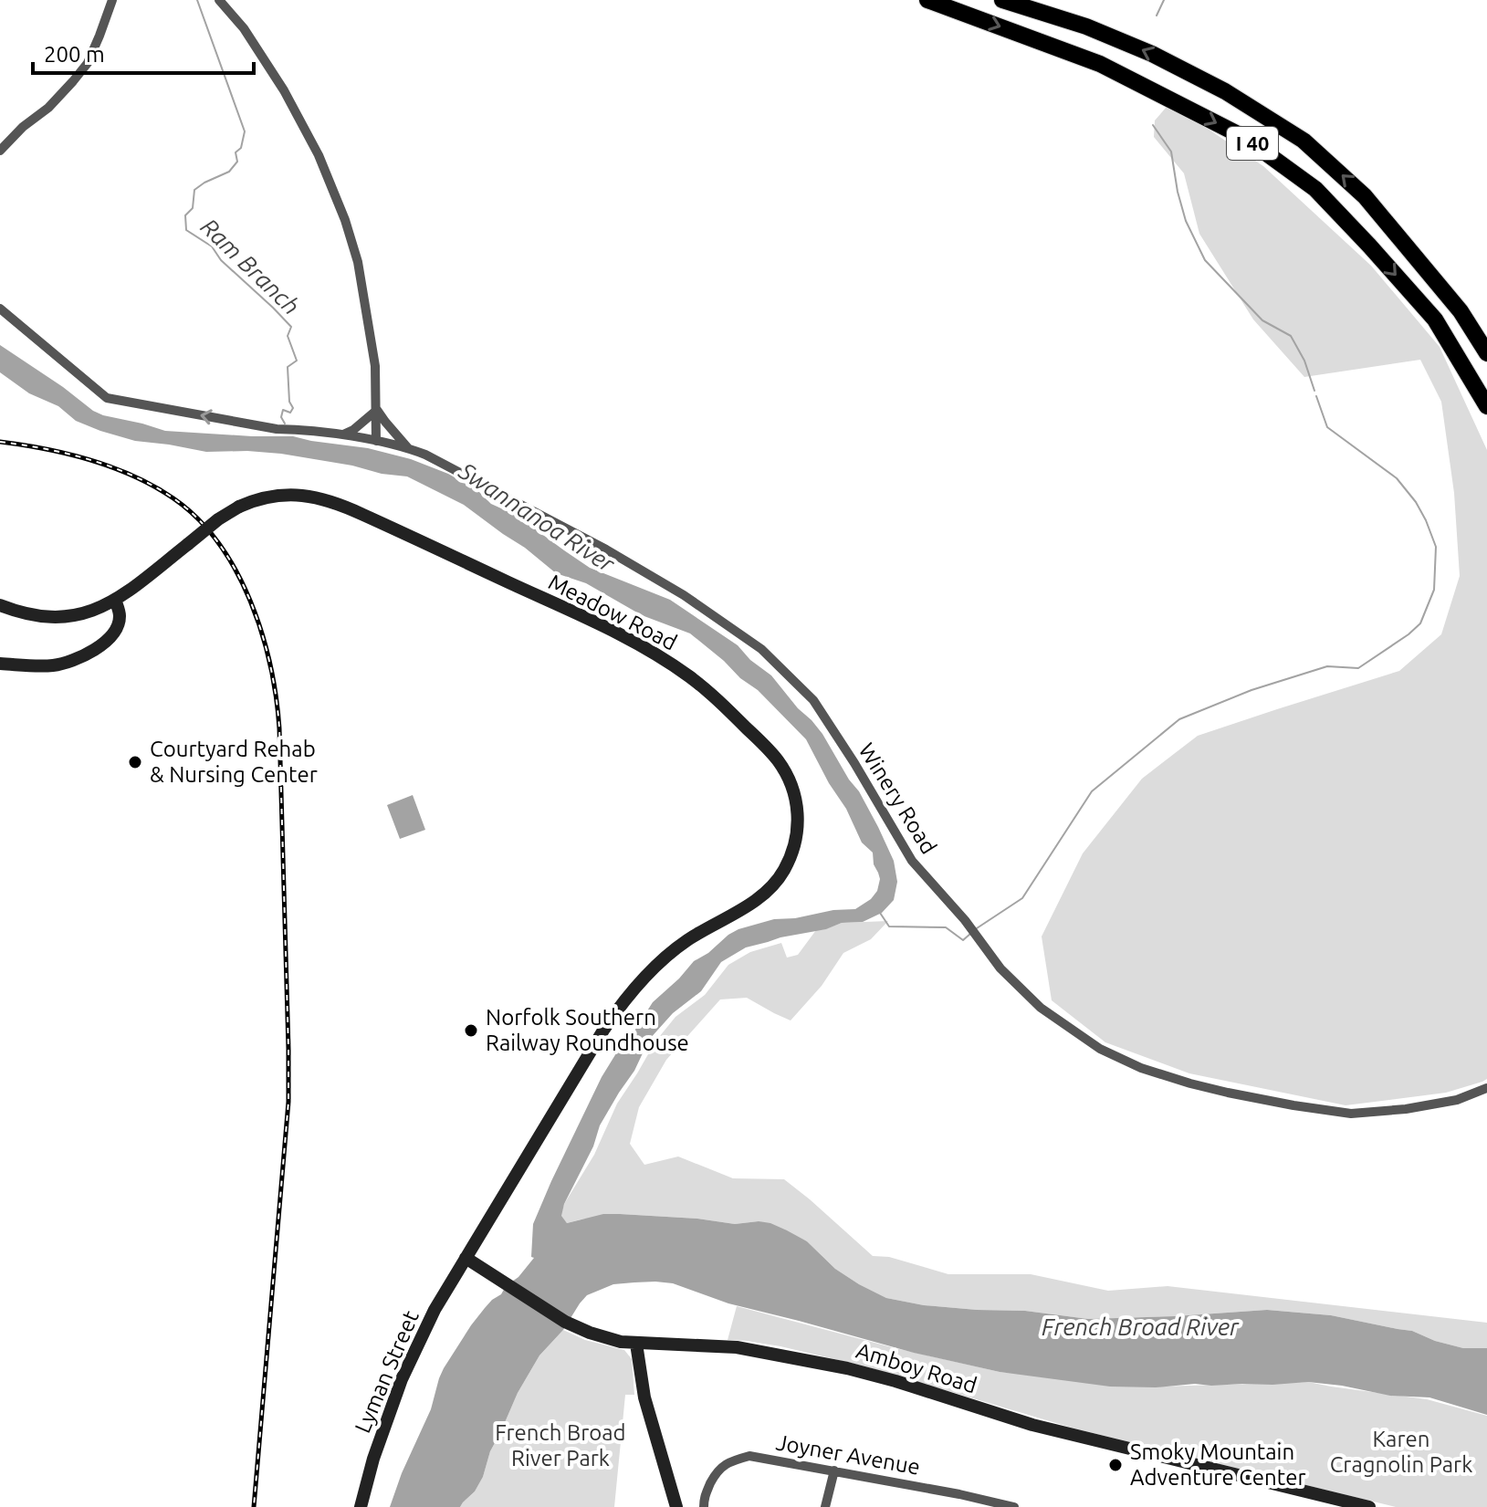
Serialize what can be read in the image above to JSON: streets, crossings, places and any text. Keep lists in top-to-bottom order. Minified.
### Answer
{"streets":{"highway":["I 40"],"main road":["Meadow Road","Amboy Road","Lyman Street"],"street":["Winery Road","Joyner Avenue"]},"crossings":[["Meadow Road","Amboy Road"],["Meadow Road","Lyman Street"],["Amboy Road","Lyman Street"]],"water":["Ram Branch","Swannanoa River","French Broad River"],"parks":["French Broad River Park","Karen Cragnolin Park"],"places":["Courtyard Rehab & Nursing Center","Norfolk Southern Railway Roundhouse","Smoky Mountain Adventure Center"],"scale_bar":"200 m"}
